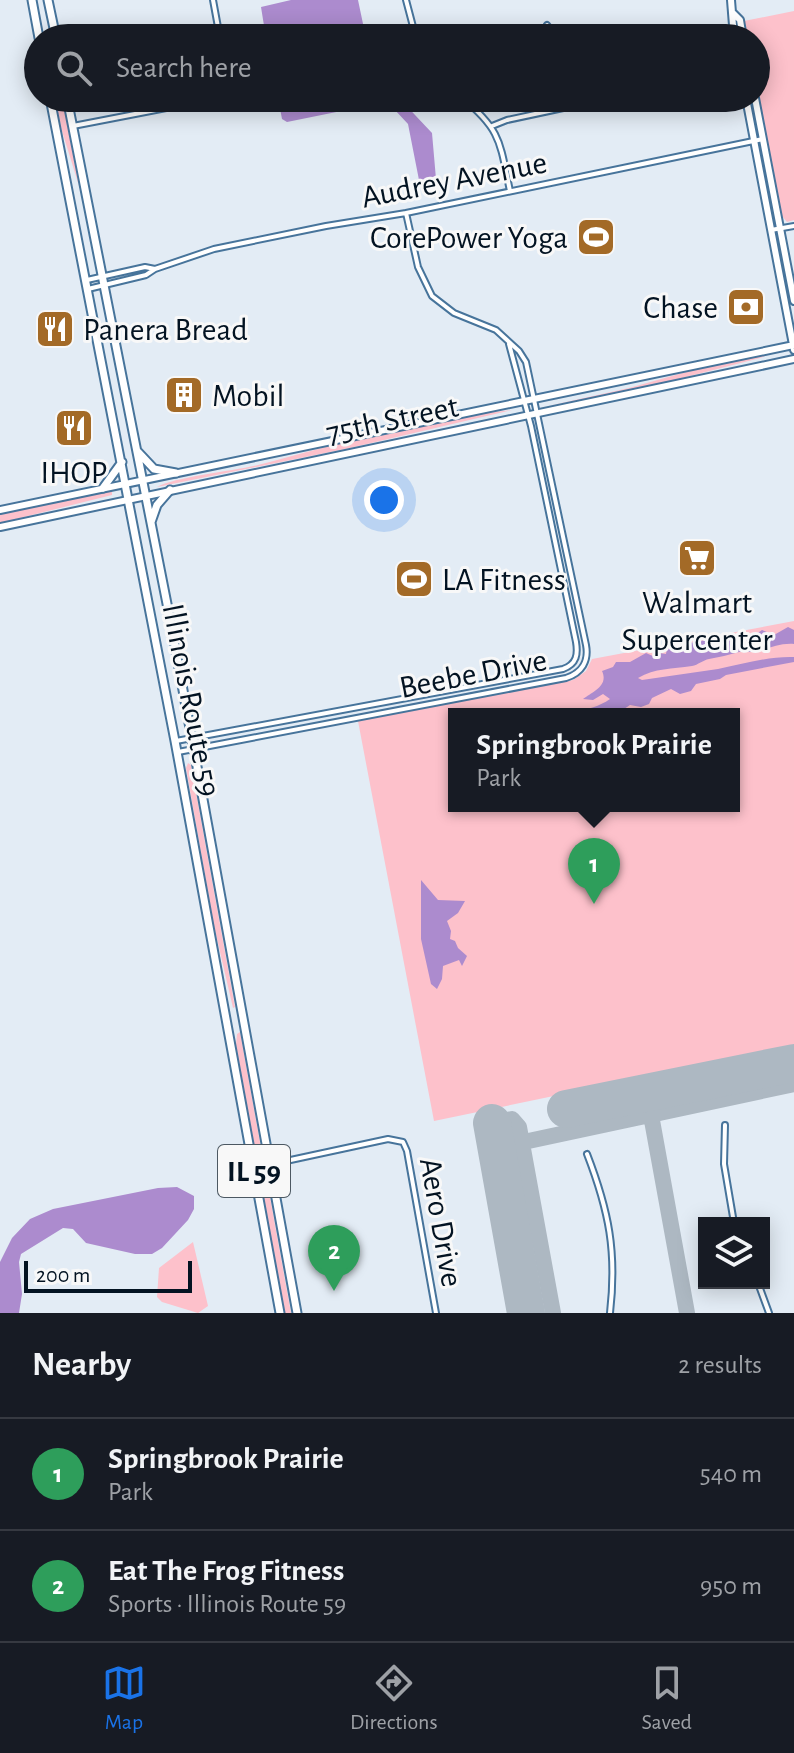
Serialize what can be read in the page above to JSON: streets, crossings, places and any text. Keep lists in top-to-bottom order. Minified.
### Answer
{"streets":{"main road":["75th Street","Illinois Route 59","IL 59"],"street":["Audrey Avenue","Beebe Drive","Aero Drive"]},"crossings":[["Audrey Avenue","Beebe Drive"],["Audrey Avenue","Illinois Route 59"],["75th Street","Beebe Drive"],["75th Street","Illinois Route 59"],["Beebe Drive","Illinois Route 59"],["Illinois Route 59","Aero Drive"]],"places":{"sports":["CorePower Yoga","LA Fitness"],"bank":["Chase"],"restaurant":["Panera Bread","IHOP"],"building":["Mobil"],"supermarket":["Walmart Supercenter"]},"scale_bar":"200 m","page":{"search":"Search here","popup":["Springbrook Prairie","Park"],"pins":["1","2"],"scale":"200 m","heading":["Nearby","2 results"],"list":[{"mark":"1","name":"Springbrook Prairie","note":"Park","value":"540 m"},{"mark":"2","name":"Eat The Frog Fitness","note":"Sports · Illinois Route 59","value":"950 m"}],"nav":["Map","Directions","Saved"]}}
